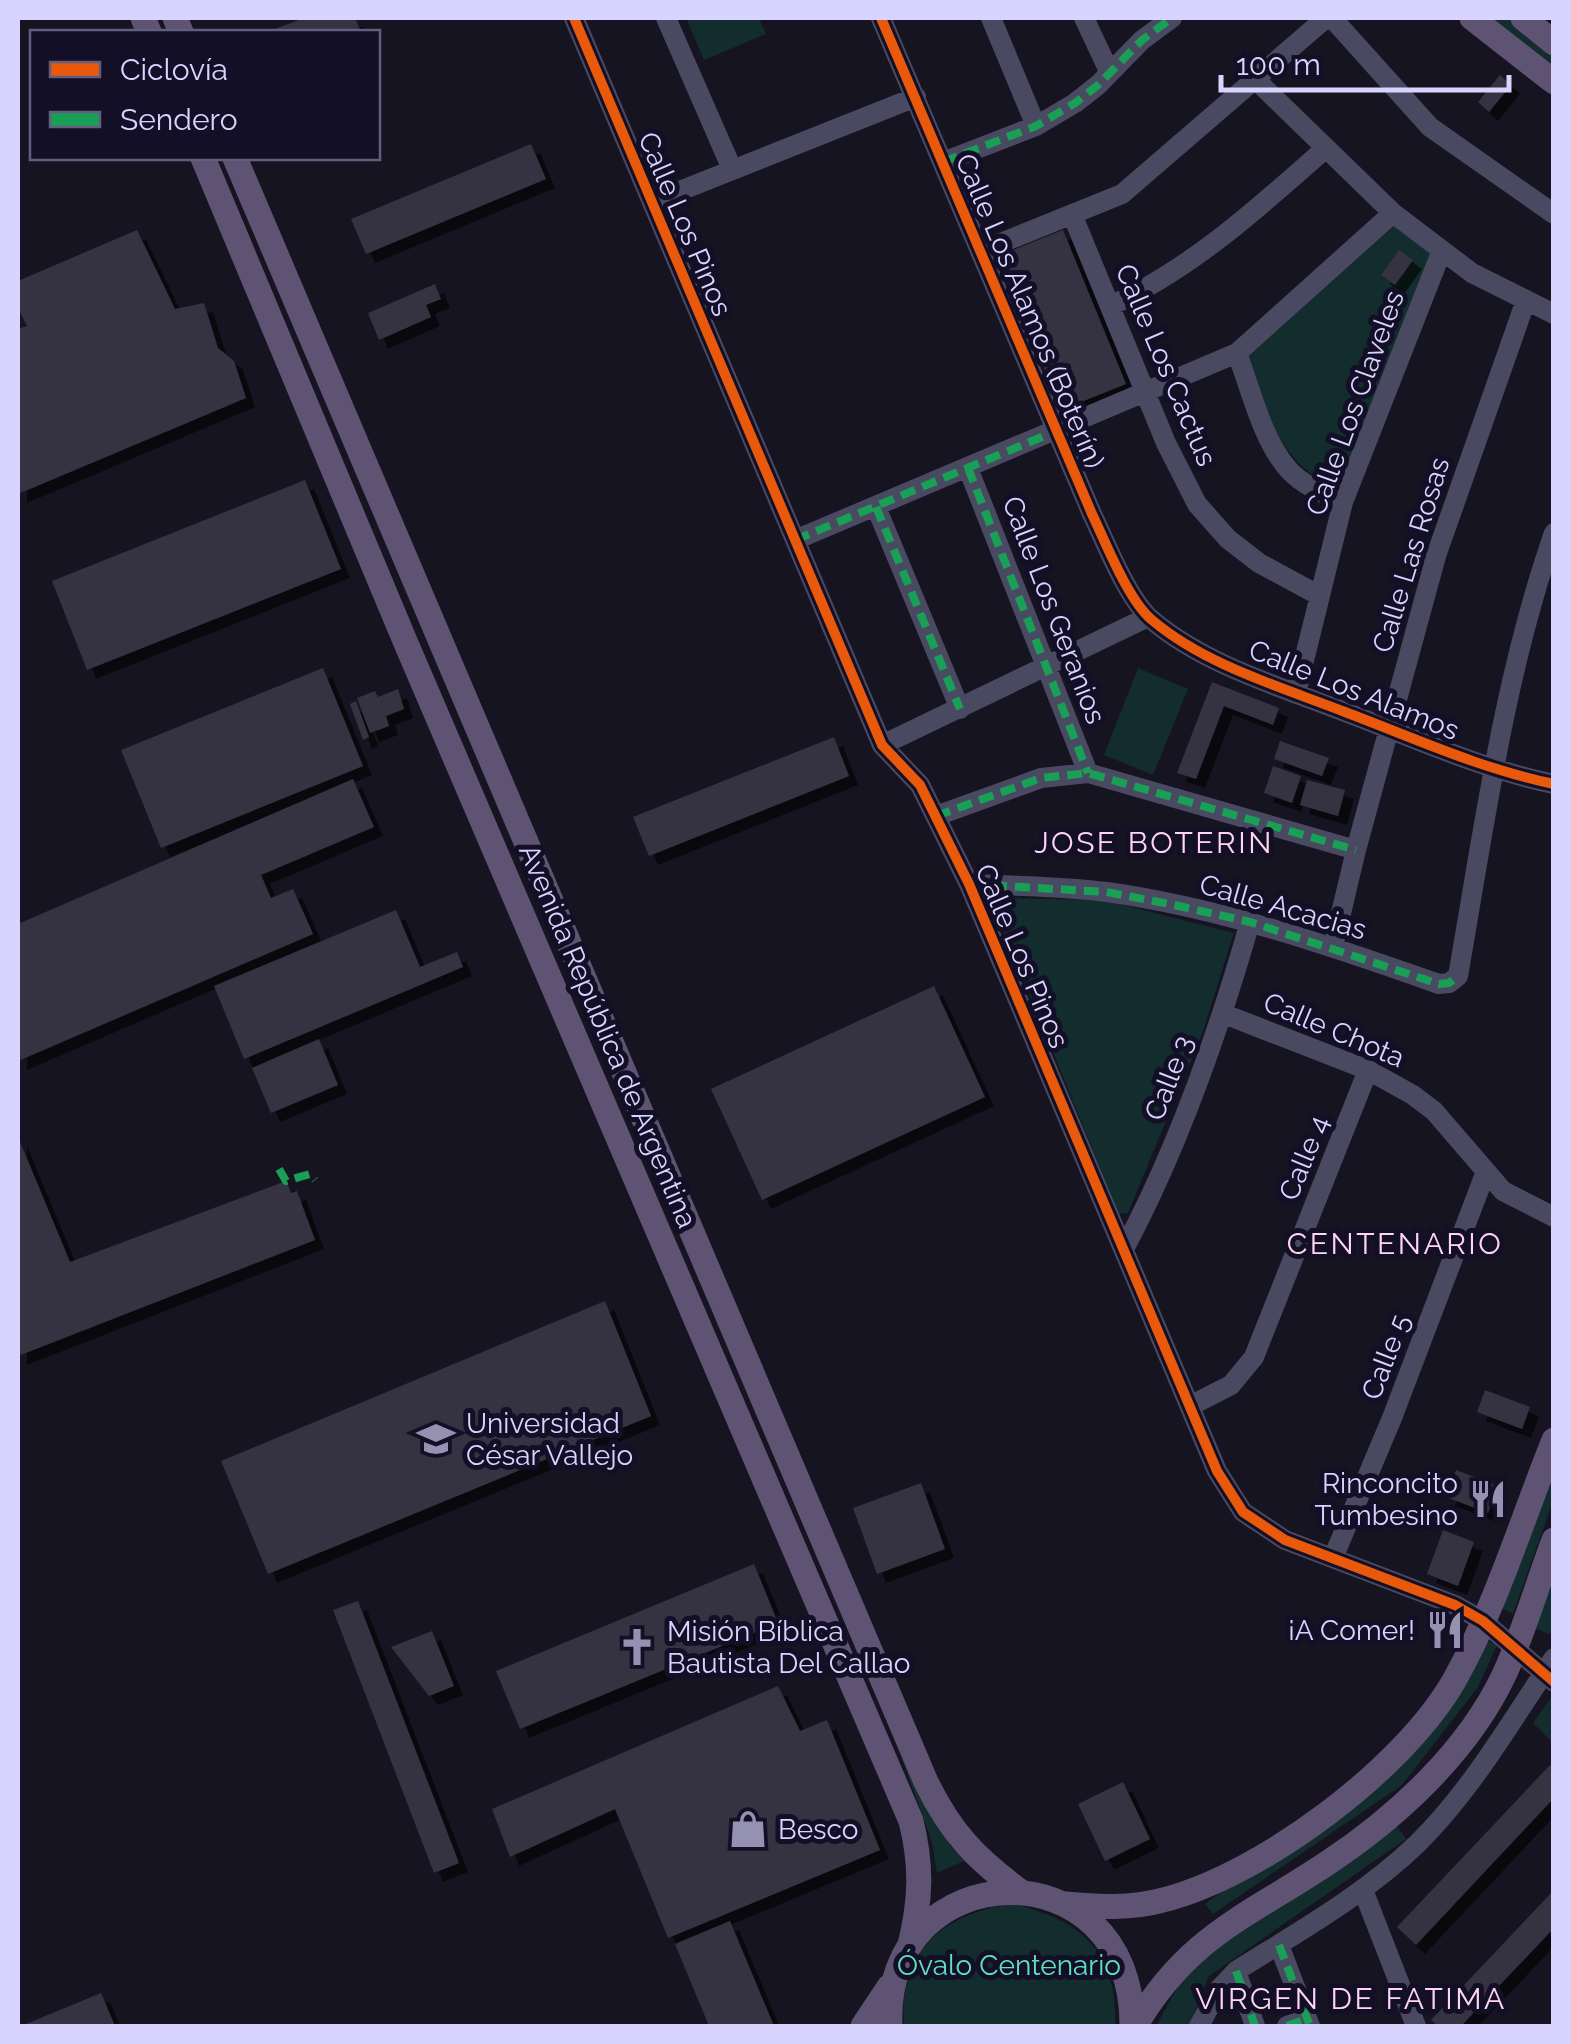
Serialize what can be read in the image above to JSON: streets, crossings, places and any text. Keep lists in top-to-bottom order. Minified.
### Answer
{"streets":{"main road":["Avenida República de Argentina"],"street":["Calle Los Pinos","Calle Los Alamos (Boterín)","Calle Los Cactus","Calle Los Claveles","Calle Las Rosas","Calle Los Geranios","Calle Los Alamos","Calle Acacias","Calle Chota","Calle 3","Calle 4","Calle 5"]},"crossings":[["Calle Los Pinos","Calle Acacias"],["Calle Los Pinos","Calle 3"],["Calle Los Pinos","Calle 4"],["Calle Los Pinos","Calle 5"],["Calle Los Alamos (Boterín)","Calle Los Alamos"],["Calle Los Cactus","Calle Los Claveles"],["Calle Los Claveles","Calle Los Alamos"],["Calle Las Rosas","Calle Los Alamos"],["Calle Las Rosas","Calle Acacias"],["Calle Los Alamos","Calle Acacias"],["Calle Acacias","Calle 3"],["Calle Chota","Calle 3"],["Calle Chota","Calle 4"],["Calle Chota","Calle 5"]],"districts":["JOSE BOTERIN","CENTENARIO","VIRGEN DE FATIMA"],"parks":["Óvalo Centenario"],"places":{"school or university":["Universidad César Vallejo"],"restaurant":["Rinconcito Tumbesino","¡A Comer!"],"church":["Misión Bíblica Bautista Del Callao"],"shop":["Besco"]},"legend":["Ciclovía","Sendero"],"scale_bar":"100 m"}
